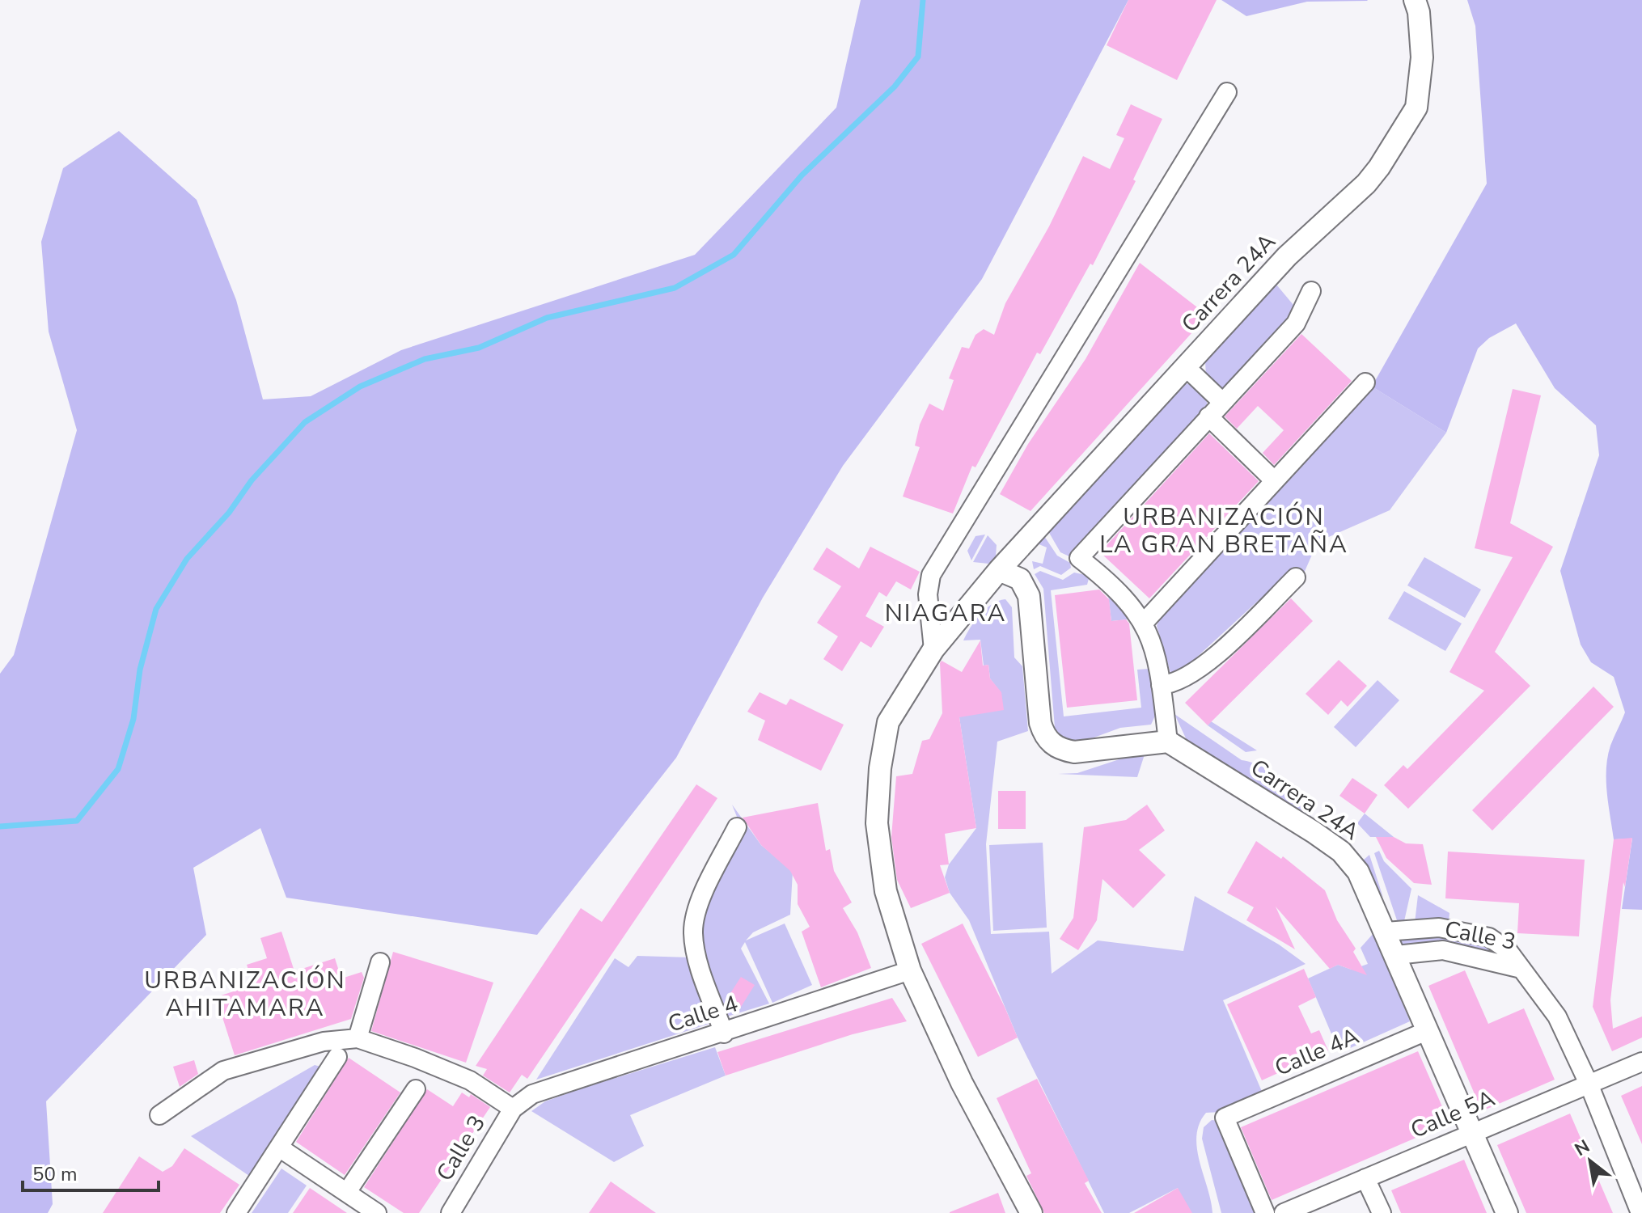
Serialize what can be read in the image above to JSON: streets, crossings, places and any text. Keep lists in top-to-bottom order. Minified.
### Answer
{"streets":{"street":["Carrera 24A","Calle 3","Calle 4","Calle 4A","Calle 5A"]},"crossings":[["Carrera 24A","Calle 3"],["Carrera 24A","Calle 4"],["Carrera 24A","Calle 4A"],["Carrera 24A","Calle 5A"],["Calle 3","Calle 4"]],"districts":["URBANIZACIÓN LA GRAN BRETAÑA","NIAGARA","URBANIZACIÓN AHITAMARA"],"scale_bar":"50 m","north":"top left"}
